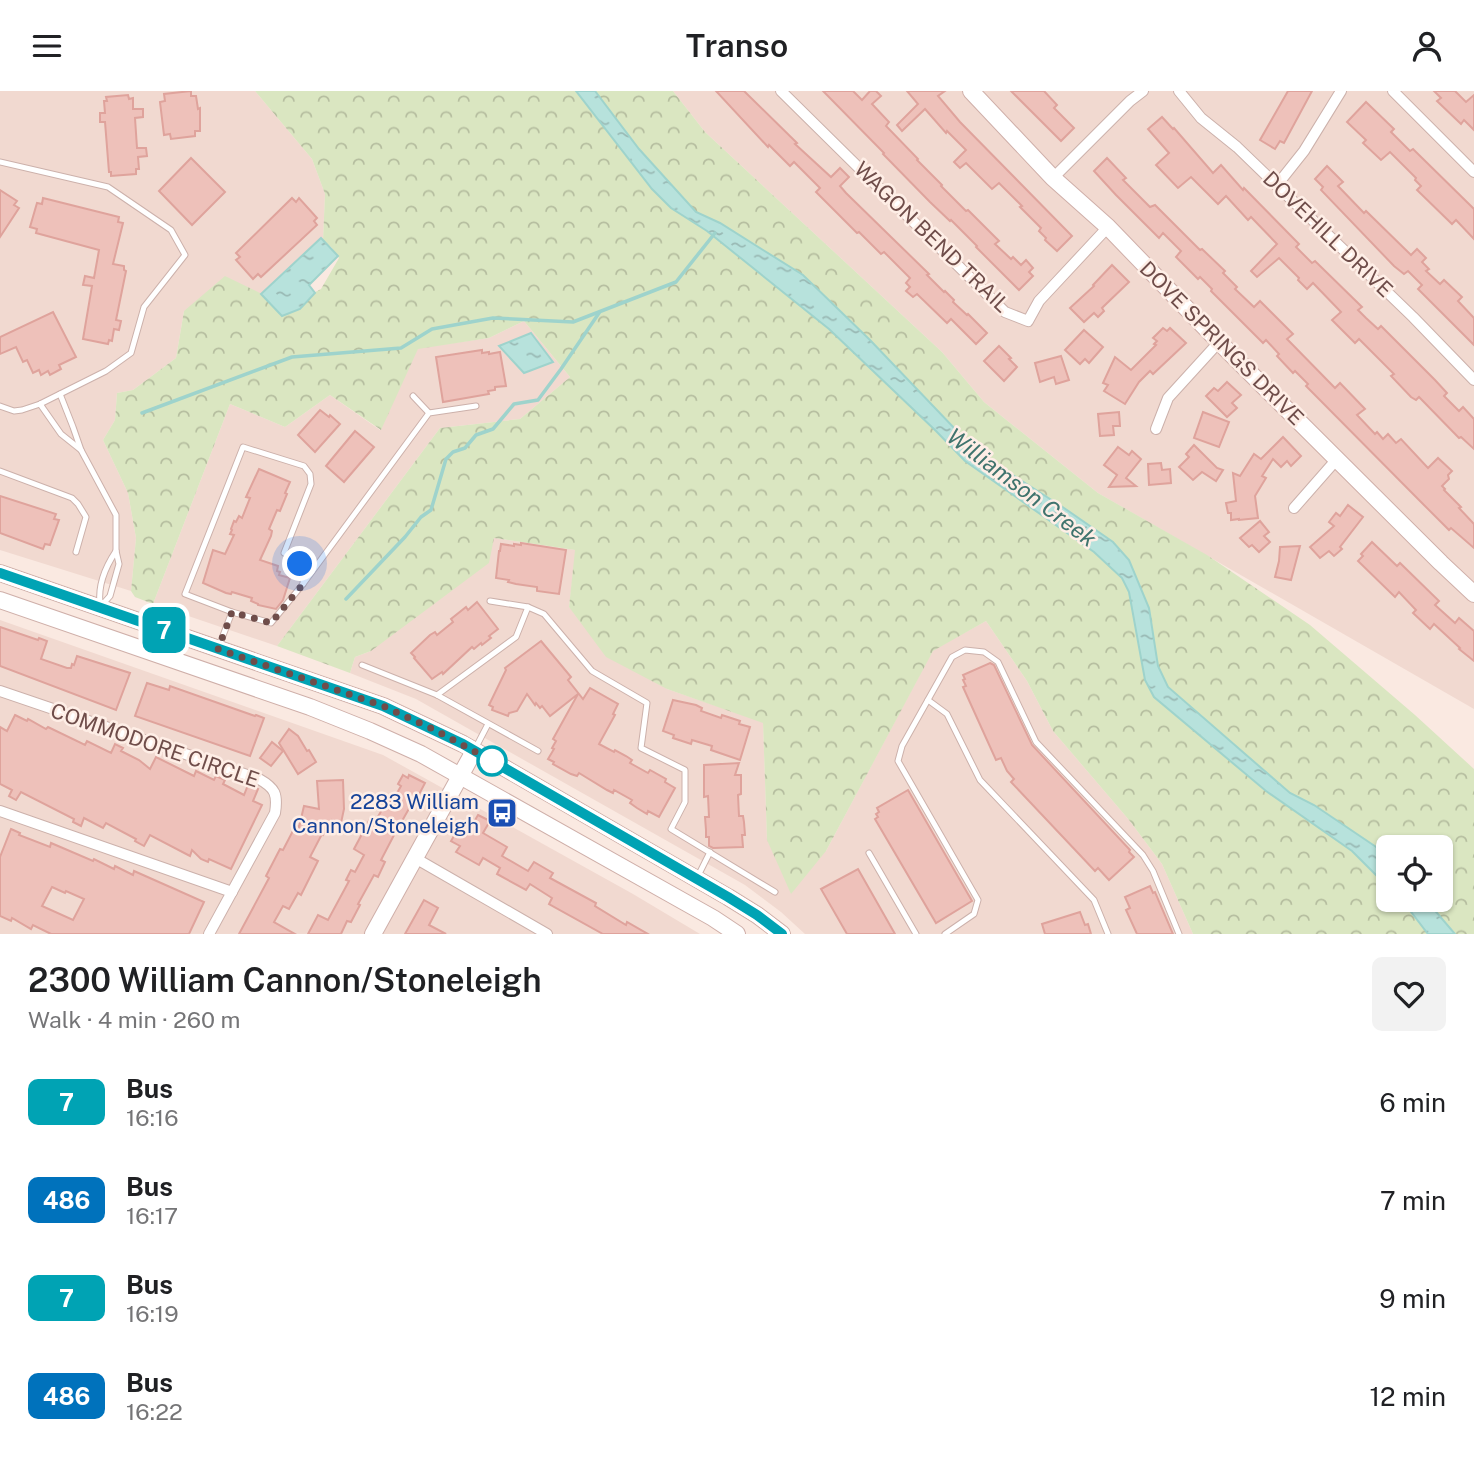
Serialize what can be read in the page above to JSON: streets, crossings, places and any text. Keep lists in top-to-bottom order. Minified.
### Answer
{"streets":{"main road":["DOVE SPRINGS DRIVE"],"street":["DOVEHILL DRIVE","WAGON BEND TRAIL","COMMODORE CIRCLE"]},"crossings":[["WAGON BEND TRAIL","DOVE SPRINGS DRIVE"]],"water":["Williamson Creek"],"places":{"bus stop":["2283 William Cannon/Stoneleigh"]},"lines":["bus line 7"],"page":{"header":"Transo","on_map":"7","heading":["2300 William Cannon/Stoneleigh","Walk · 4 min · 260 m"],"list":[{"mark":"7","name":"Bus","note":"16:16","value":"6 min"},{"mark":"486","name":"Bus","note":"16:17","value":"7 min"},{"mark":"7","name":"Bus","note":"16:19","value":"9 min"},{"mark":"486","name":"Bus","note":"16:22","value":"12 min"}]}}
